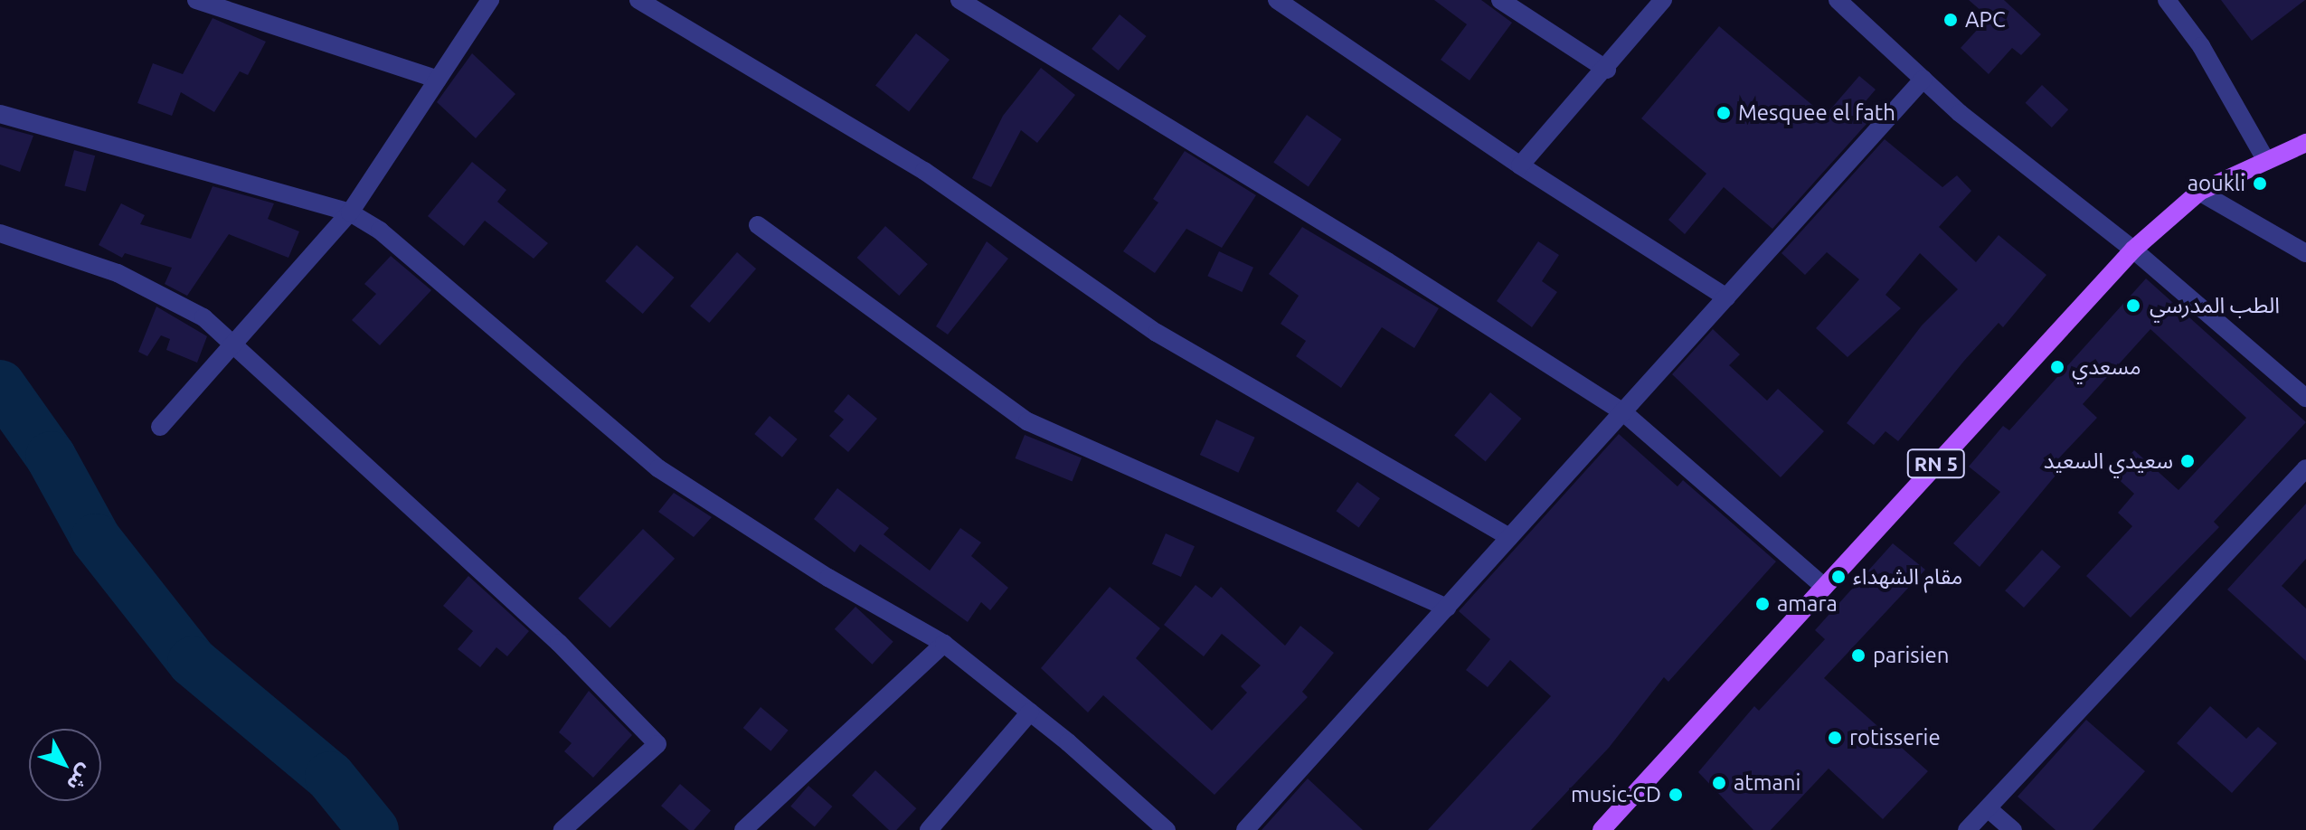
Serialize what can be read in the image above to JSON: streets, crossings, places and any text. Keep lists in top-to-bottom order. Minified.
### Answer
{"streets":{"main road":["RN 5"]},"places":["APC","Mesquee el fath","aoukli","الطب المدرسي","مسعدي","سعيدي السعيد","مقام الشهداء","amara","parisien","rotisserie","atmani","music-CD"],"north":"bottom right"}
